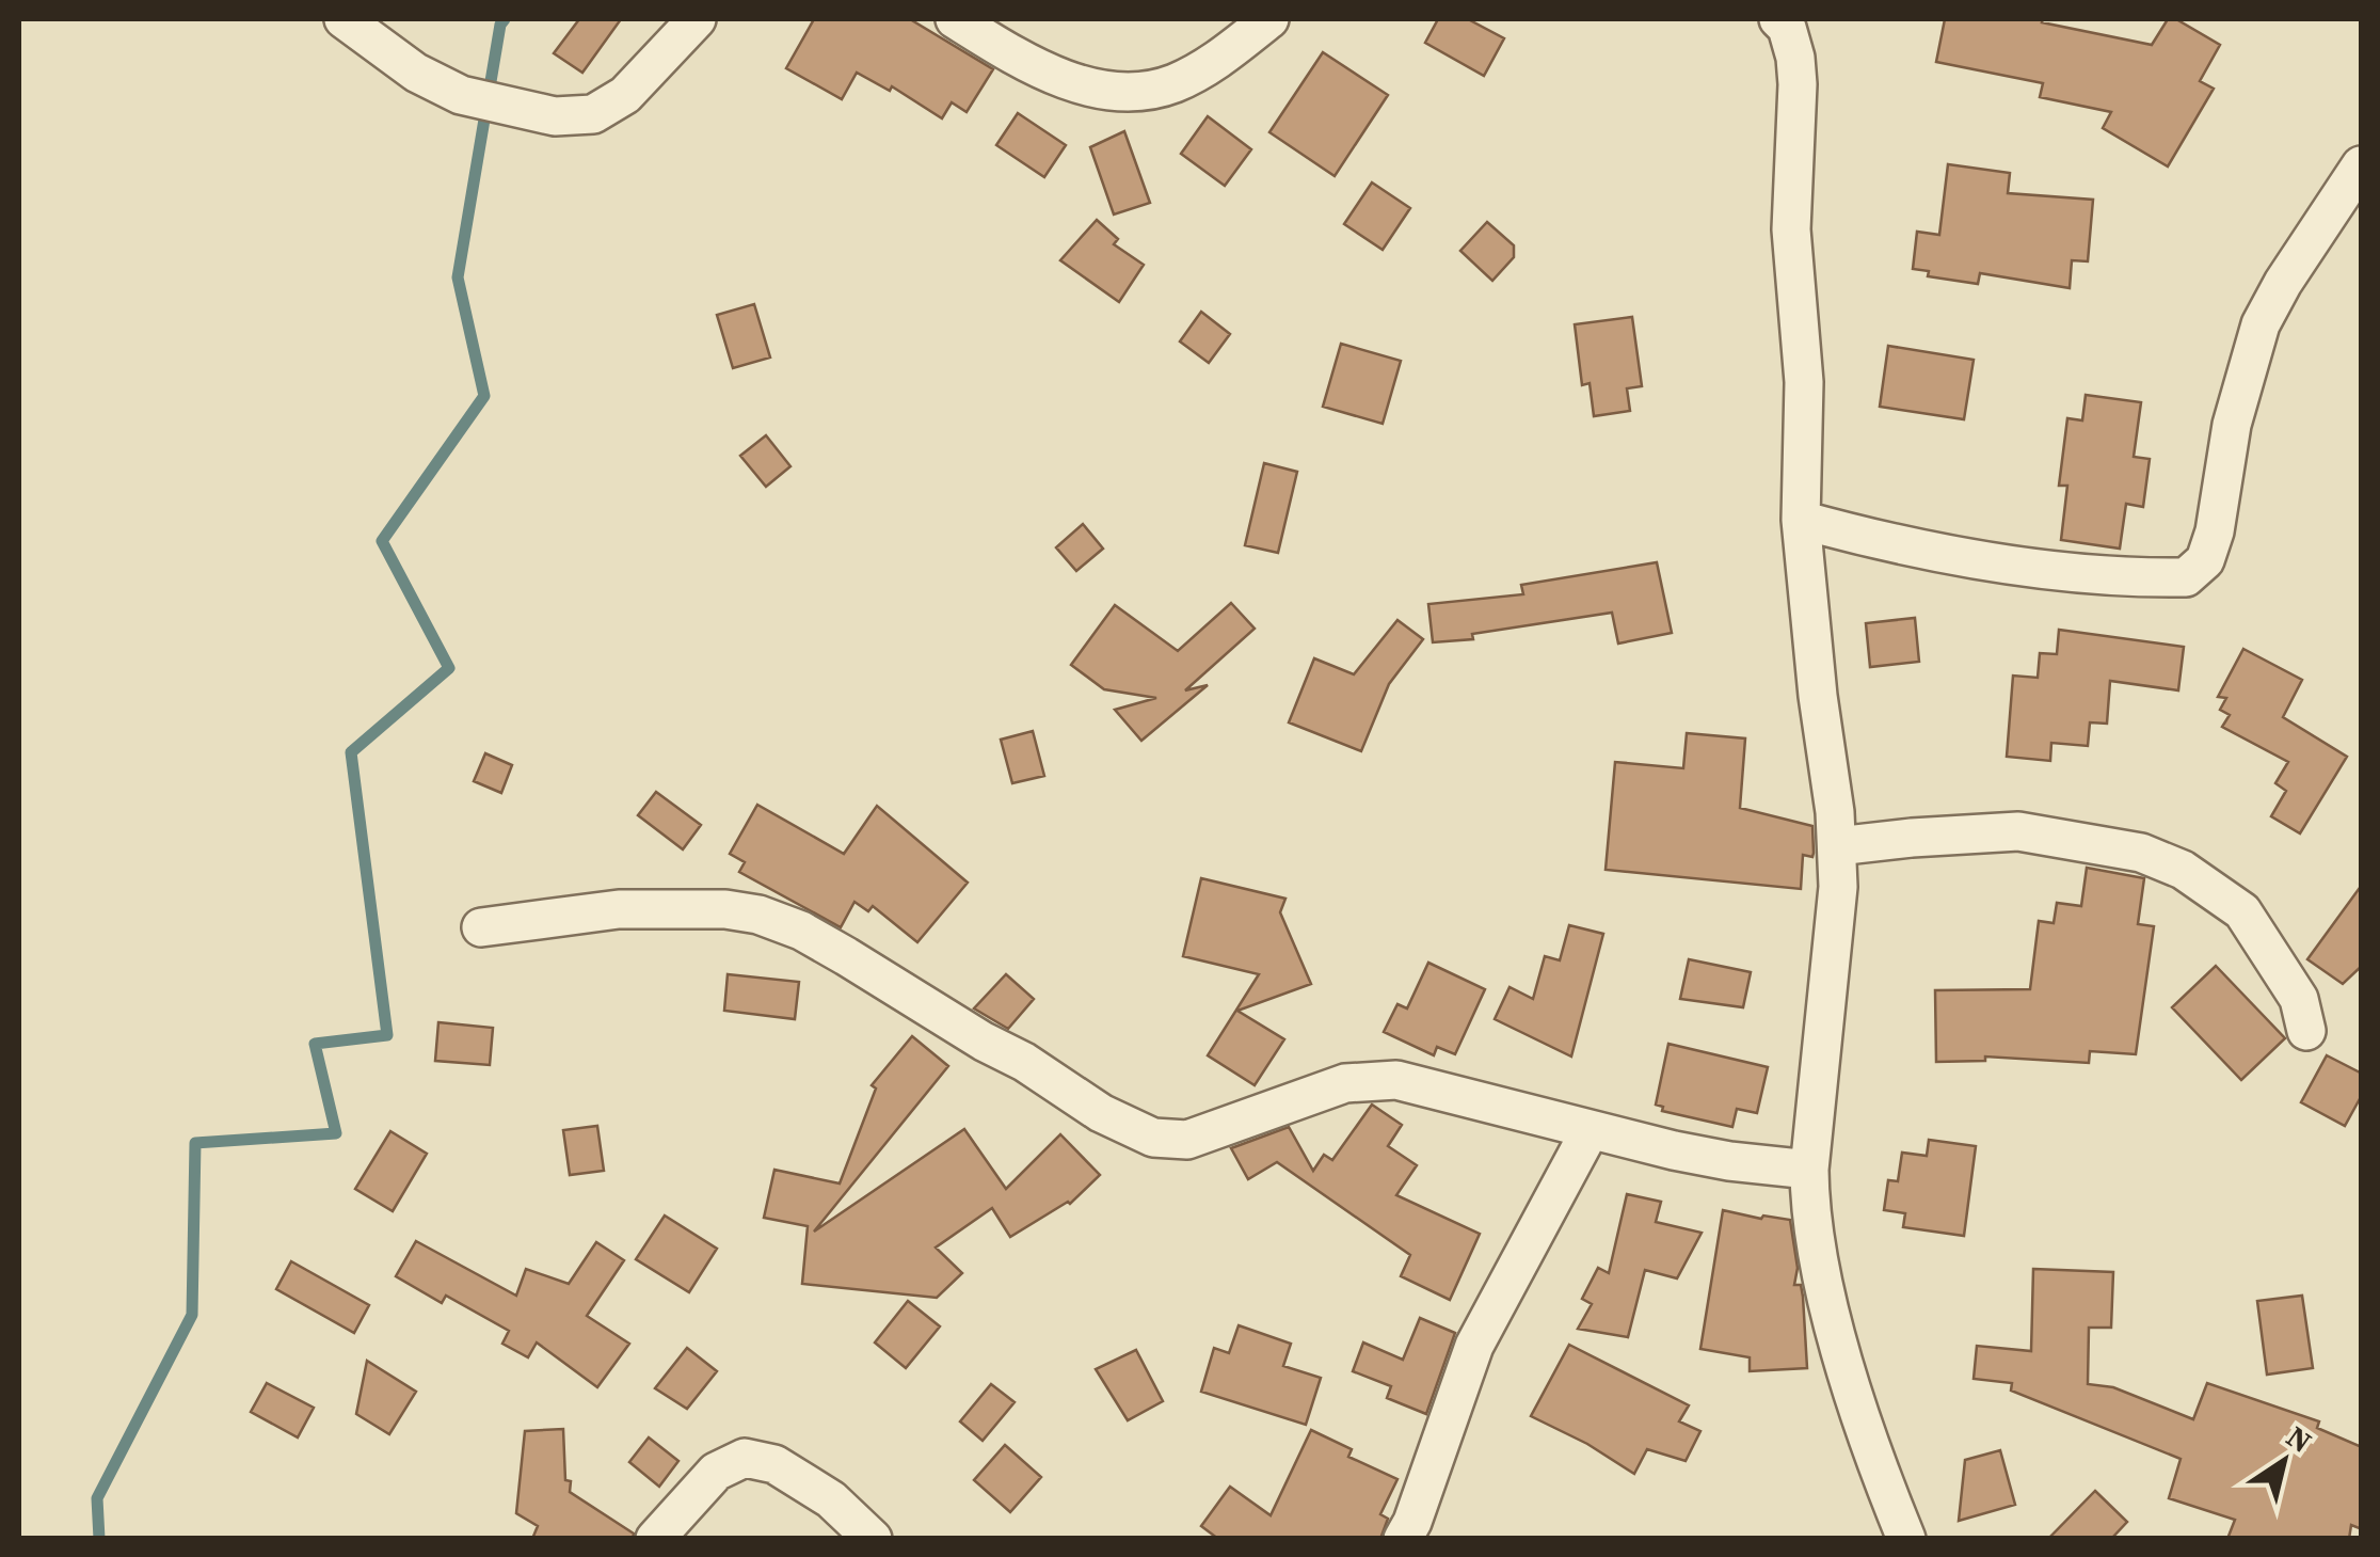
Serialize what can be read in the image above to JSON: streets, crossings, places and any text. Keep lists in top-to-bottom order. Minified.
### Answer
{"north":"top right"}
